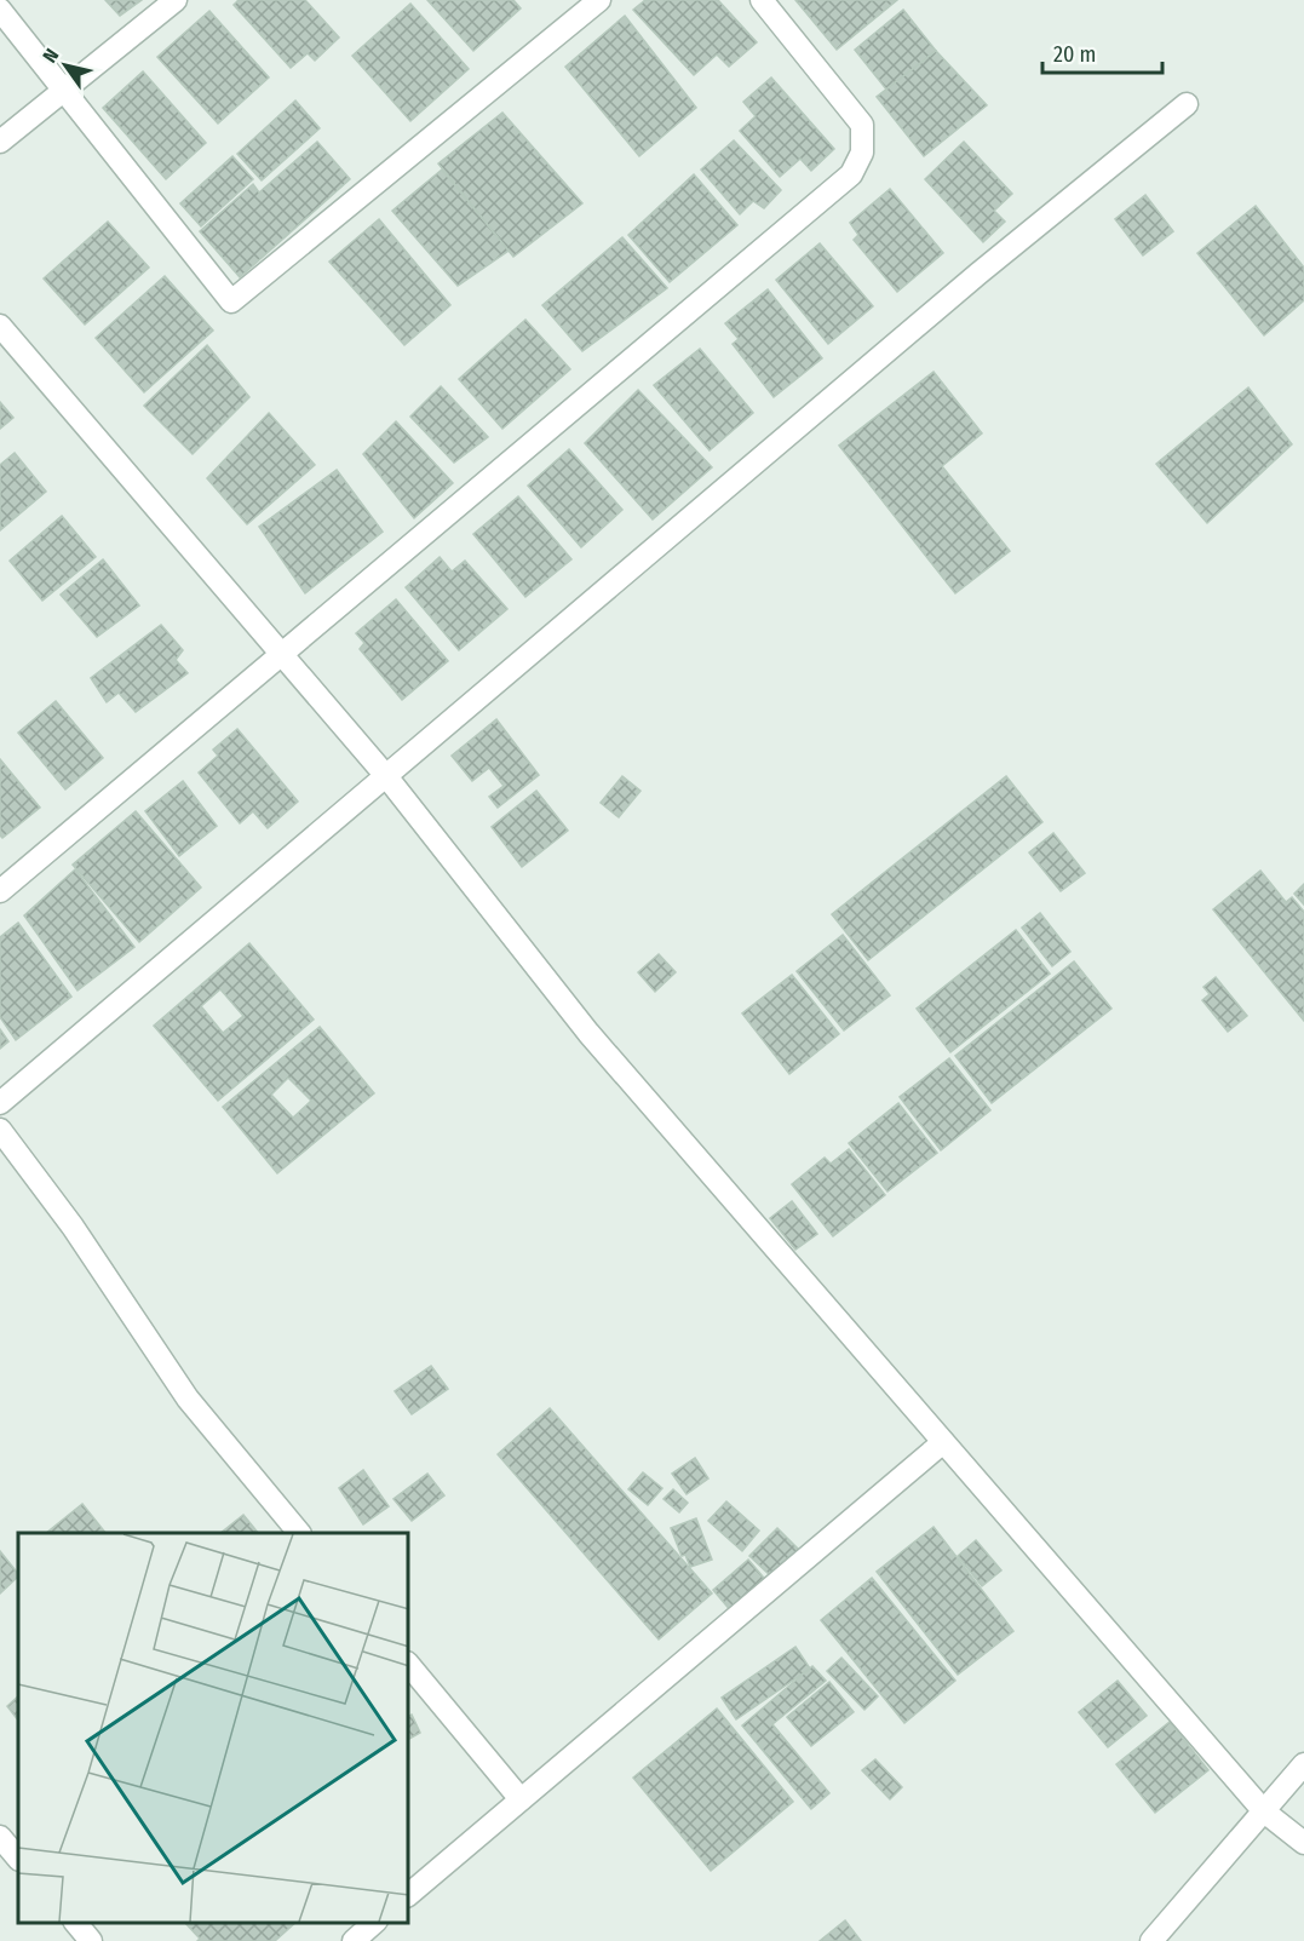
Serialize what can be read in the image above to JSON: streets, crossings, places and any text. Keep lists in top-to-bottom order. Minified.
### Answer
{"scale_bar":"20 m","north":"top left"}
